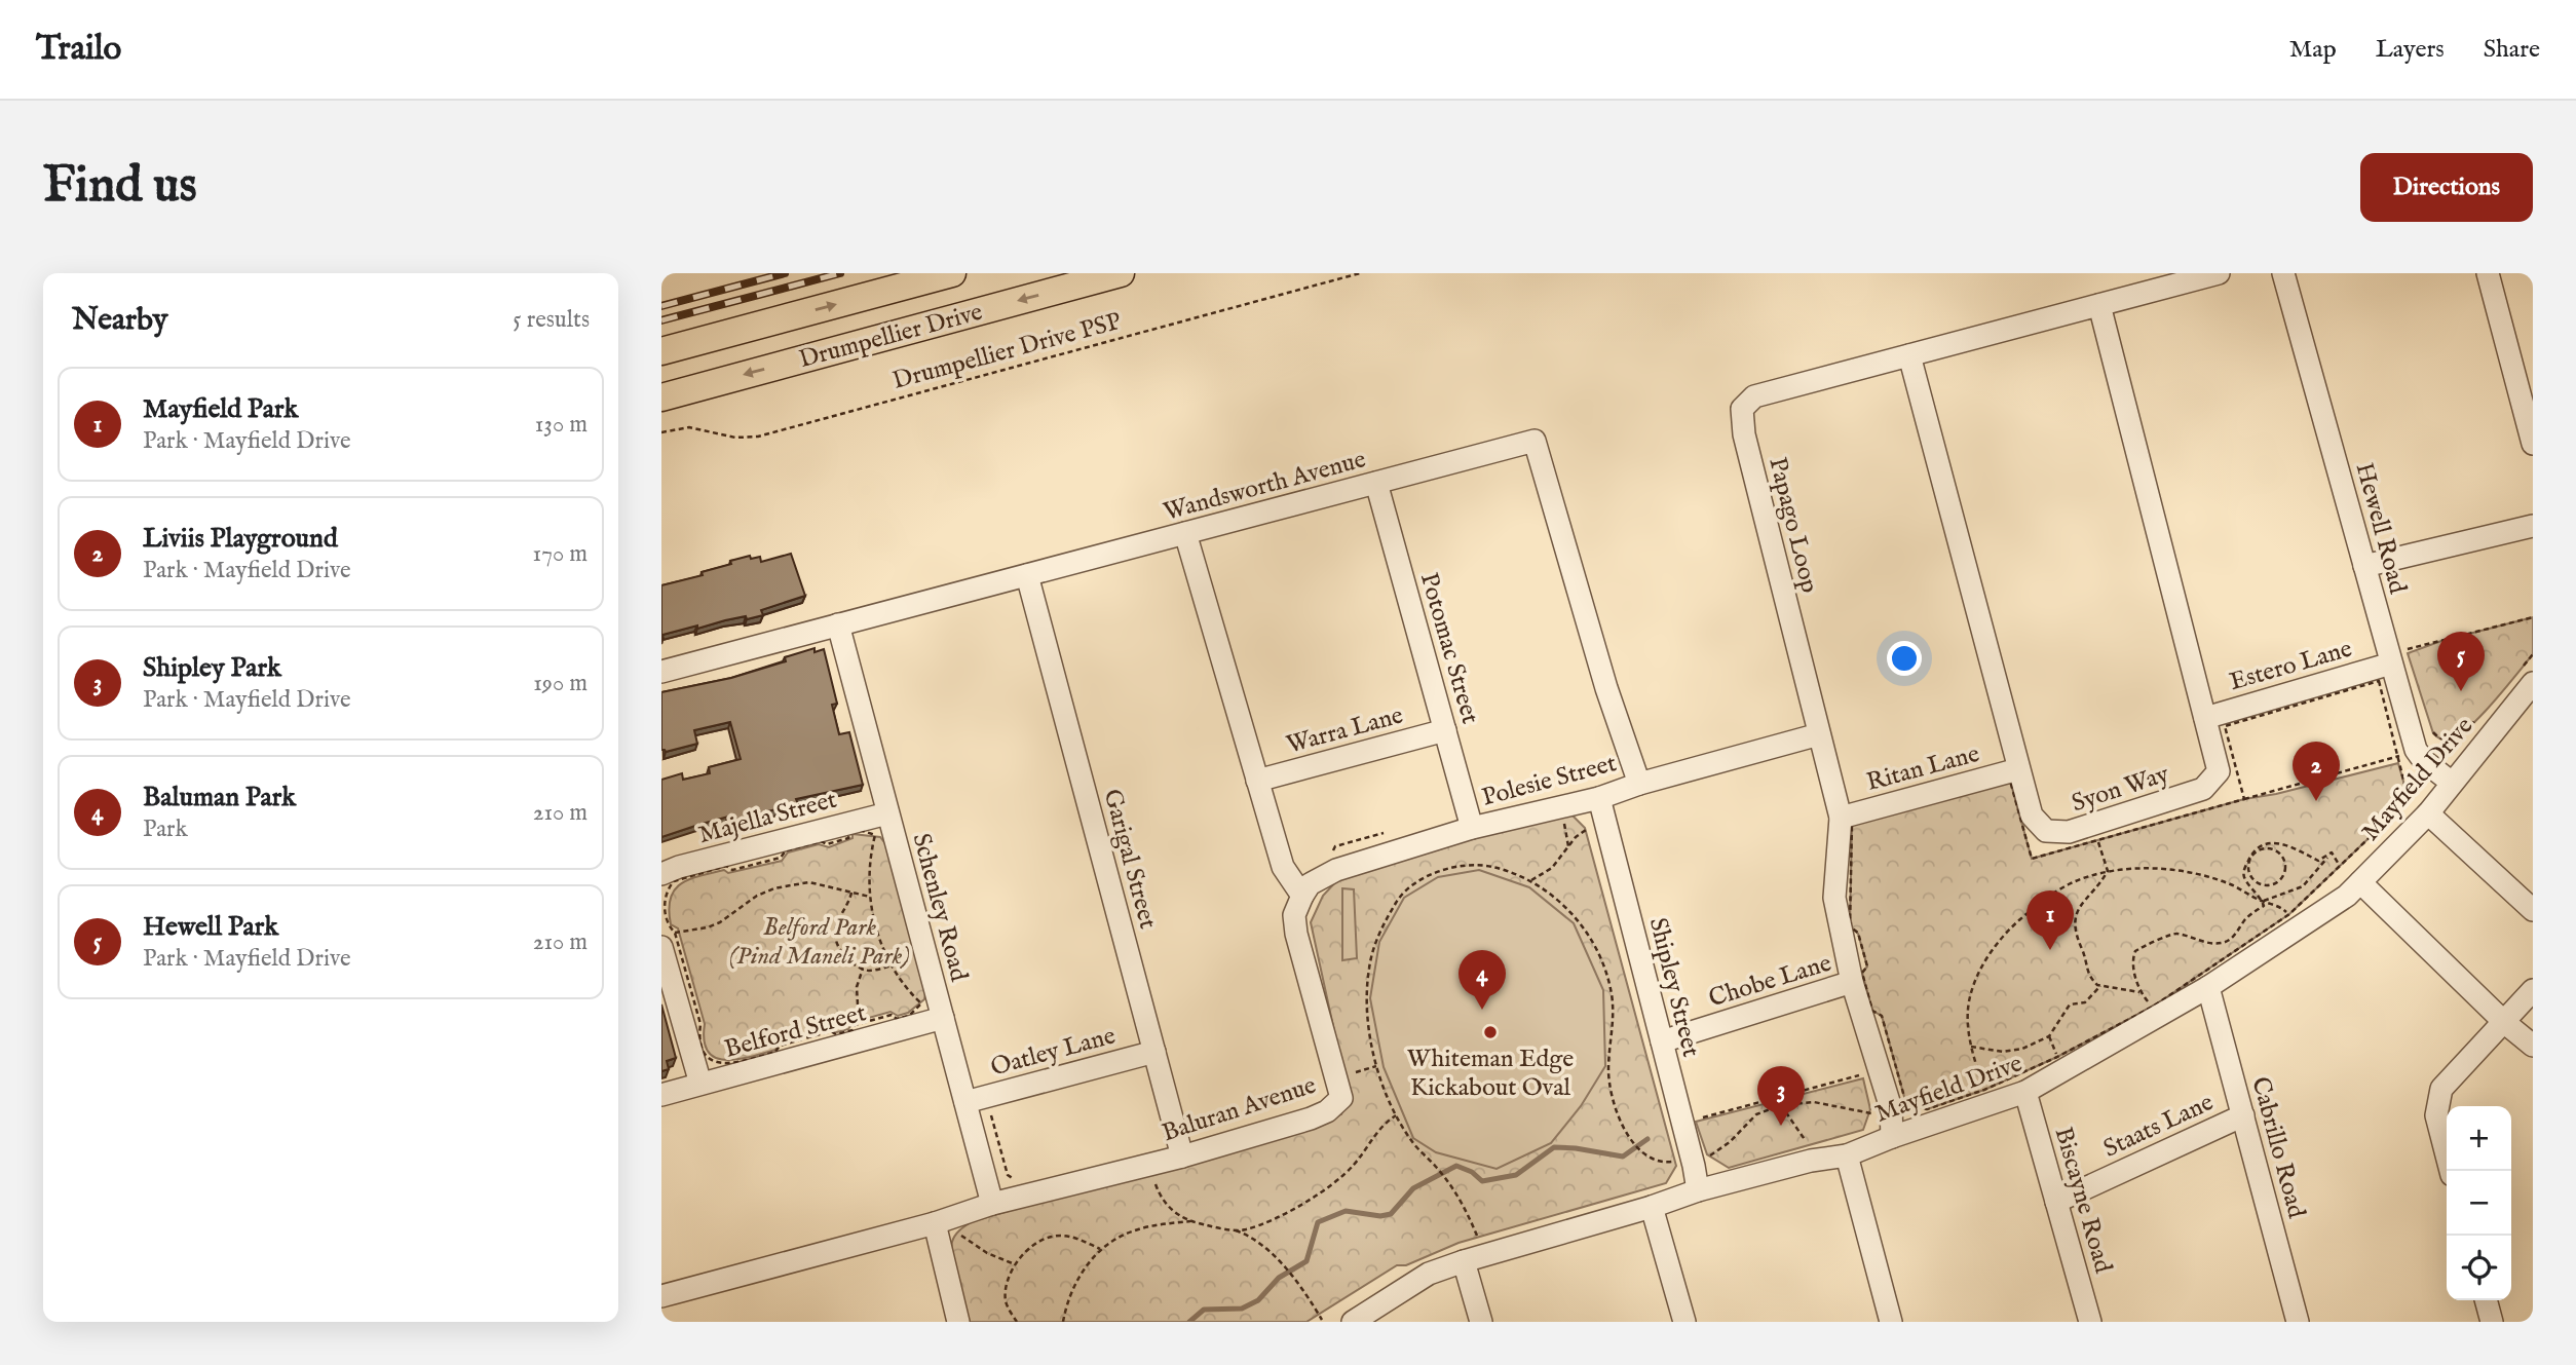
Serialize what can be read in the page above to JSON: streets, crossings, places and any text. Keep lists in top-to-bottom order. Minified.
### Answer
{"streets":{"main road":["Drumpellier Drive"],"street":["Wandsworth Avenue","Papago Loop","Hewell Road","Potomac Street","Estero Lane","Warra Lane","Ritan Lane","Mayfield Drive","Polesie Street","Syon Way","Majella Street","Garigal Street","Schenley Road","Chobe Lane","Shipley Street","Belford Street","Oatley Lane","Baluran Avenue","Staats Lane","Cabrillo Road","Biscayne Road"],"path":["Drumpellier Drive PSP"]},"crossings":[["Wandsworth Avenue","Potomac Street"],["Wandsworth Avenue","Polesie Street"],["Wandsworth Avenue","Garigal Street"],["Wandsworth Avenue","Schenley Road"],["Papago Loop","Ritan Lane"],["Papago Loop","Mayfield Drive"],["Papago Loop","Polesie Street"],["Papago Loop","Syon Way"],["Papago Loop","Chobe Lane"],["Hewell Road","Estero Lane"],["Hewell Road","Mayfield Drive"],["Potomac Street","Warra Lane"],["Potomac Street","Polesie Street"],["Estero Lane","Syon Way"],["Ritan Lane","Syon Way"],["Mayfield Drive","Shipley Street"],["Mayfield Drive","Cabrillo Road"],["Mayfield Drive","Biscayne Road"],["Polesie Street","Shipley Street"],["Polesie Street","Baluran Avenue"],["Majella Street","Schenley Road"],["Garigal Street","Oatley Lane"],["Garigal Street","Baluran Avenue"],["Schenley Road","Belford Street"],["Schenley Road","Oatley Lane"],["Schenley Road","Baluran Avenue"],["Chobe Lane","Shipley Street"],["Staats Lane","Cabrillo Road"],["Staats Lane","Biscayne Road"]],"parks":["Belford Park (Pind Maneli Park)"],"places":["Whiteman Edge Kickabout Oval"],"page":{"header":"Trailo","nav":["Map","Layers","Share"],"buttons":"Directions","title":"Find us","heading":["Nearby","5 results"],"list":[{"mark":"1","name":"Mayfield Park","note":"Park · Mayfield Drive","value":"130 m"},{"mark":"2","name":"Liviis Playground","note":"Park · Mayfield Drive","value":"170 m"},{"mark":"3","name":"Shipley Park","note":"Park · Mayfield Drive","value":"190 m"},{"mark":"4","name":"Baluman Park","note":"Park","value":"210 m"},{"mark":"5","name":"Hewell Park","note":"Park · Mayfield Drive","value":"210 m"}],"pins":["5","2","1","4","3"],"map_buttons":["+","−"]}}
